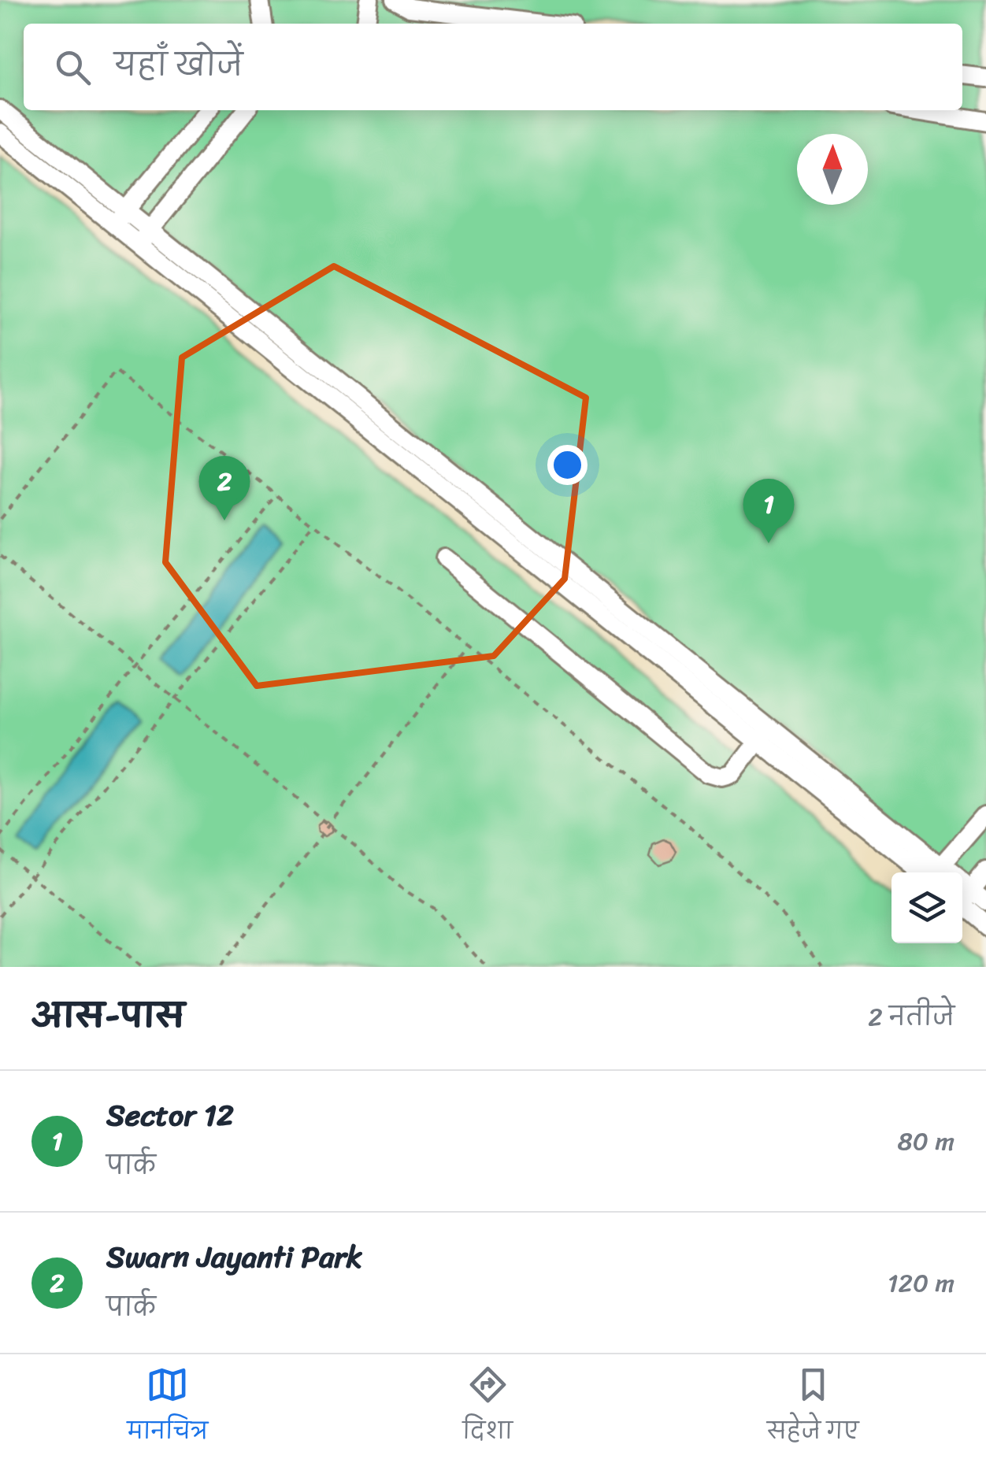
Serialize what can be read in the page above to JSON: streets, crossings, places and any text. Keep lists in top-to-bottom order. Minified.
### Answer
{"north":"top","page":{"search":"यहाँ खोजें","pins":["2","1"],"heading":["आस-पास","2 नतीजे"],"list":[{"mark":"1","name":"Sector 12","note":"पार्क","value":"80 m"},{"mark":"2","name":"Swarn Jayanti Park","note":"पार्क","value":"120 m"}],"nav":["मानचित्र","दिशा","सहेजे गए"]}}
